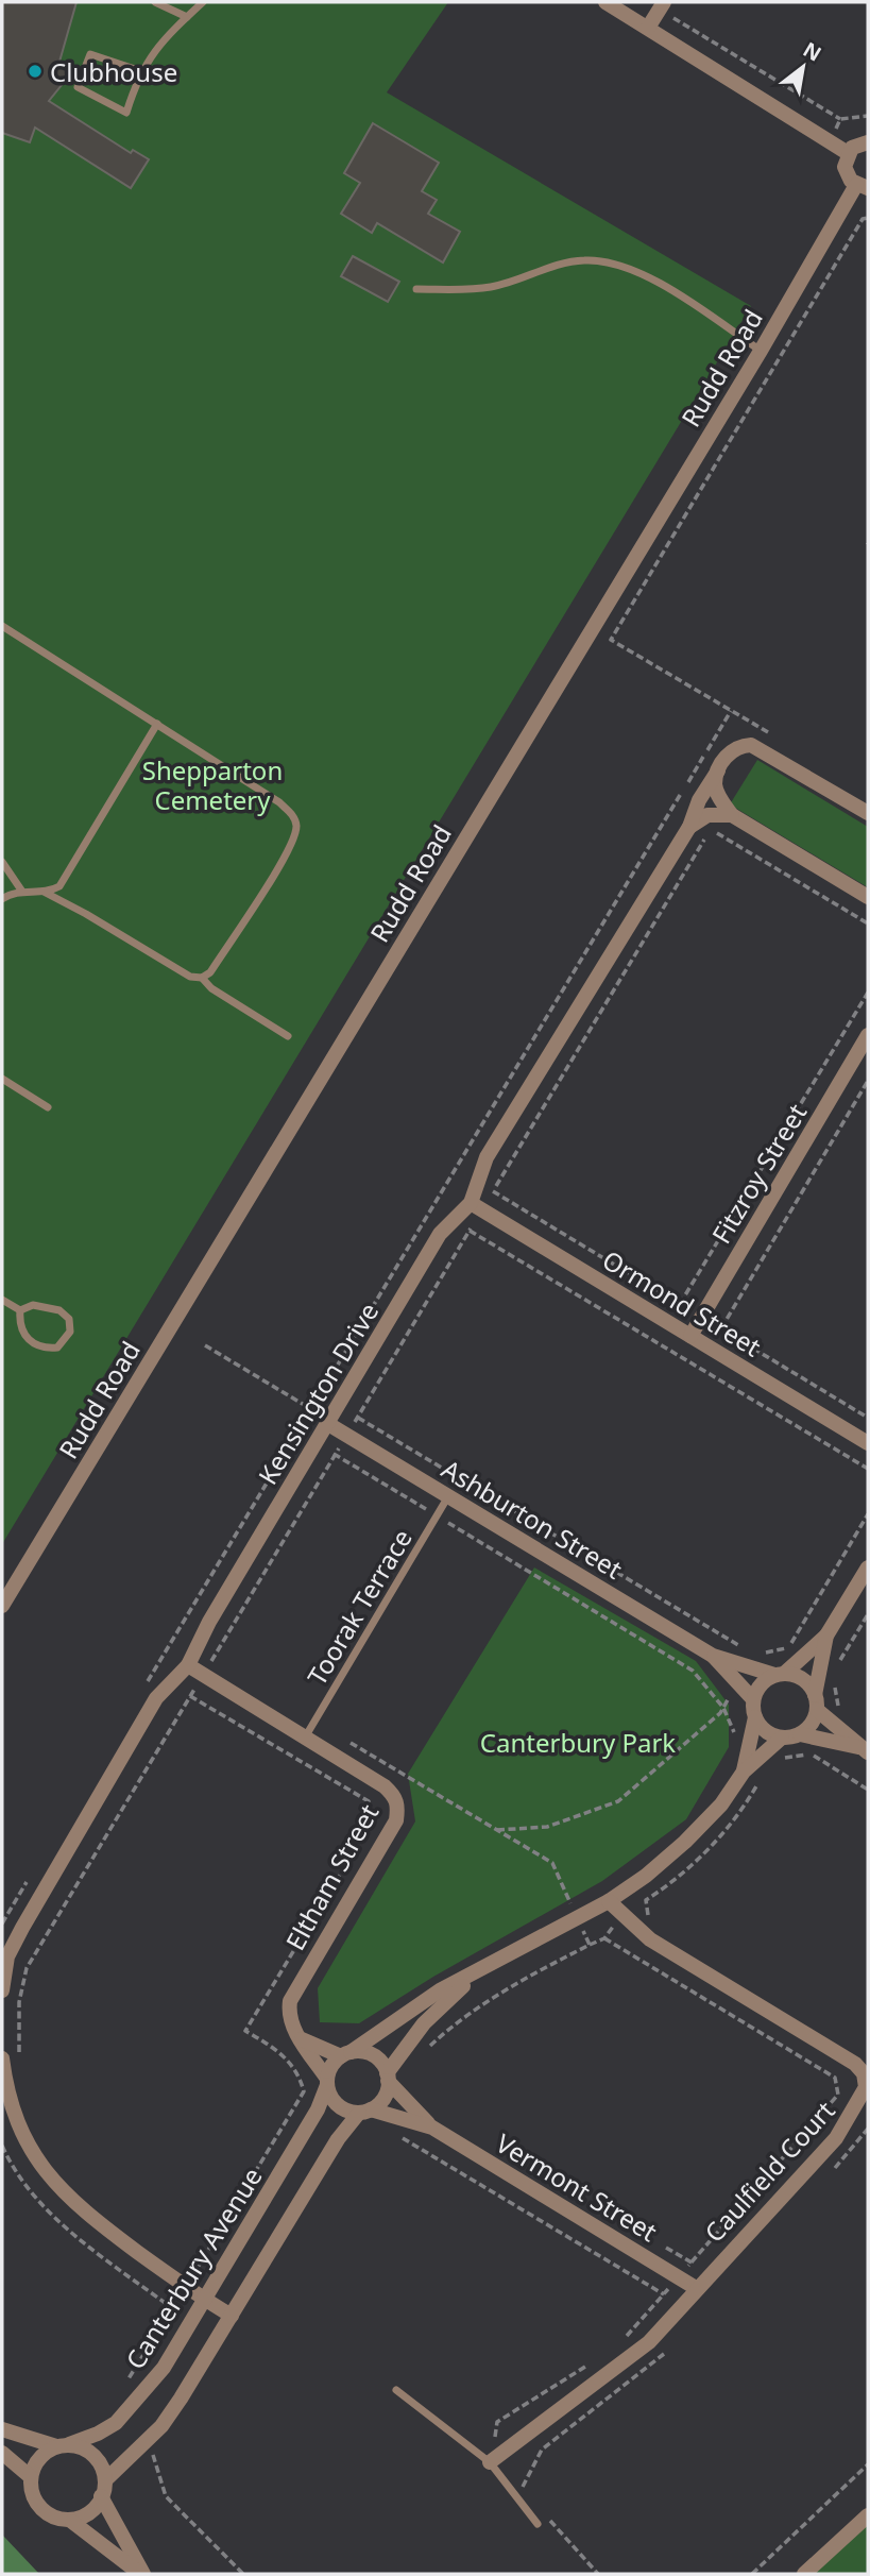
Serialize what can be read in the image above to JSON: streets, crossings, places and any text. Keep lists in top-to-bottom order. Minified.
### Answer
{"streets":{"street":["Rudd Road","Fitzroy Street","Ormond Street","Kensington Drive","Ashburton Street","Eltham Street","Caulfield Court","Vermont Street","Canterbury Avenue"],"lane":["Toorak Terrace"]},"crossings":[["Fitzroy Street","Ormond Street"],["Ormond Street","Kensington Drive"],["Kensington Drive","Ashburton Street"],["Kensington Drive","Eltham Street"],["Ashburton Street","Toorak Terrace"],["Toorak Terrace","Eltham Street"],["Caulfield Court","Vermont Street"],["Vermont Street","Canterbury Avenue"]],"parks":["Shepparton Cemetery","Canterbury Park"],"places":["Clubhouse"],"north":"top right"}
